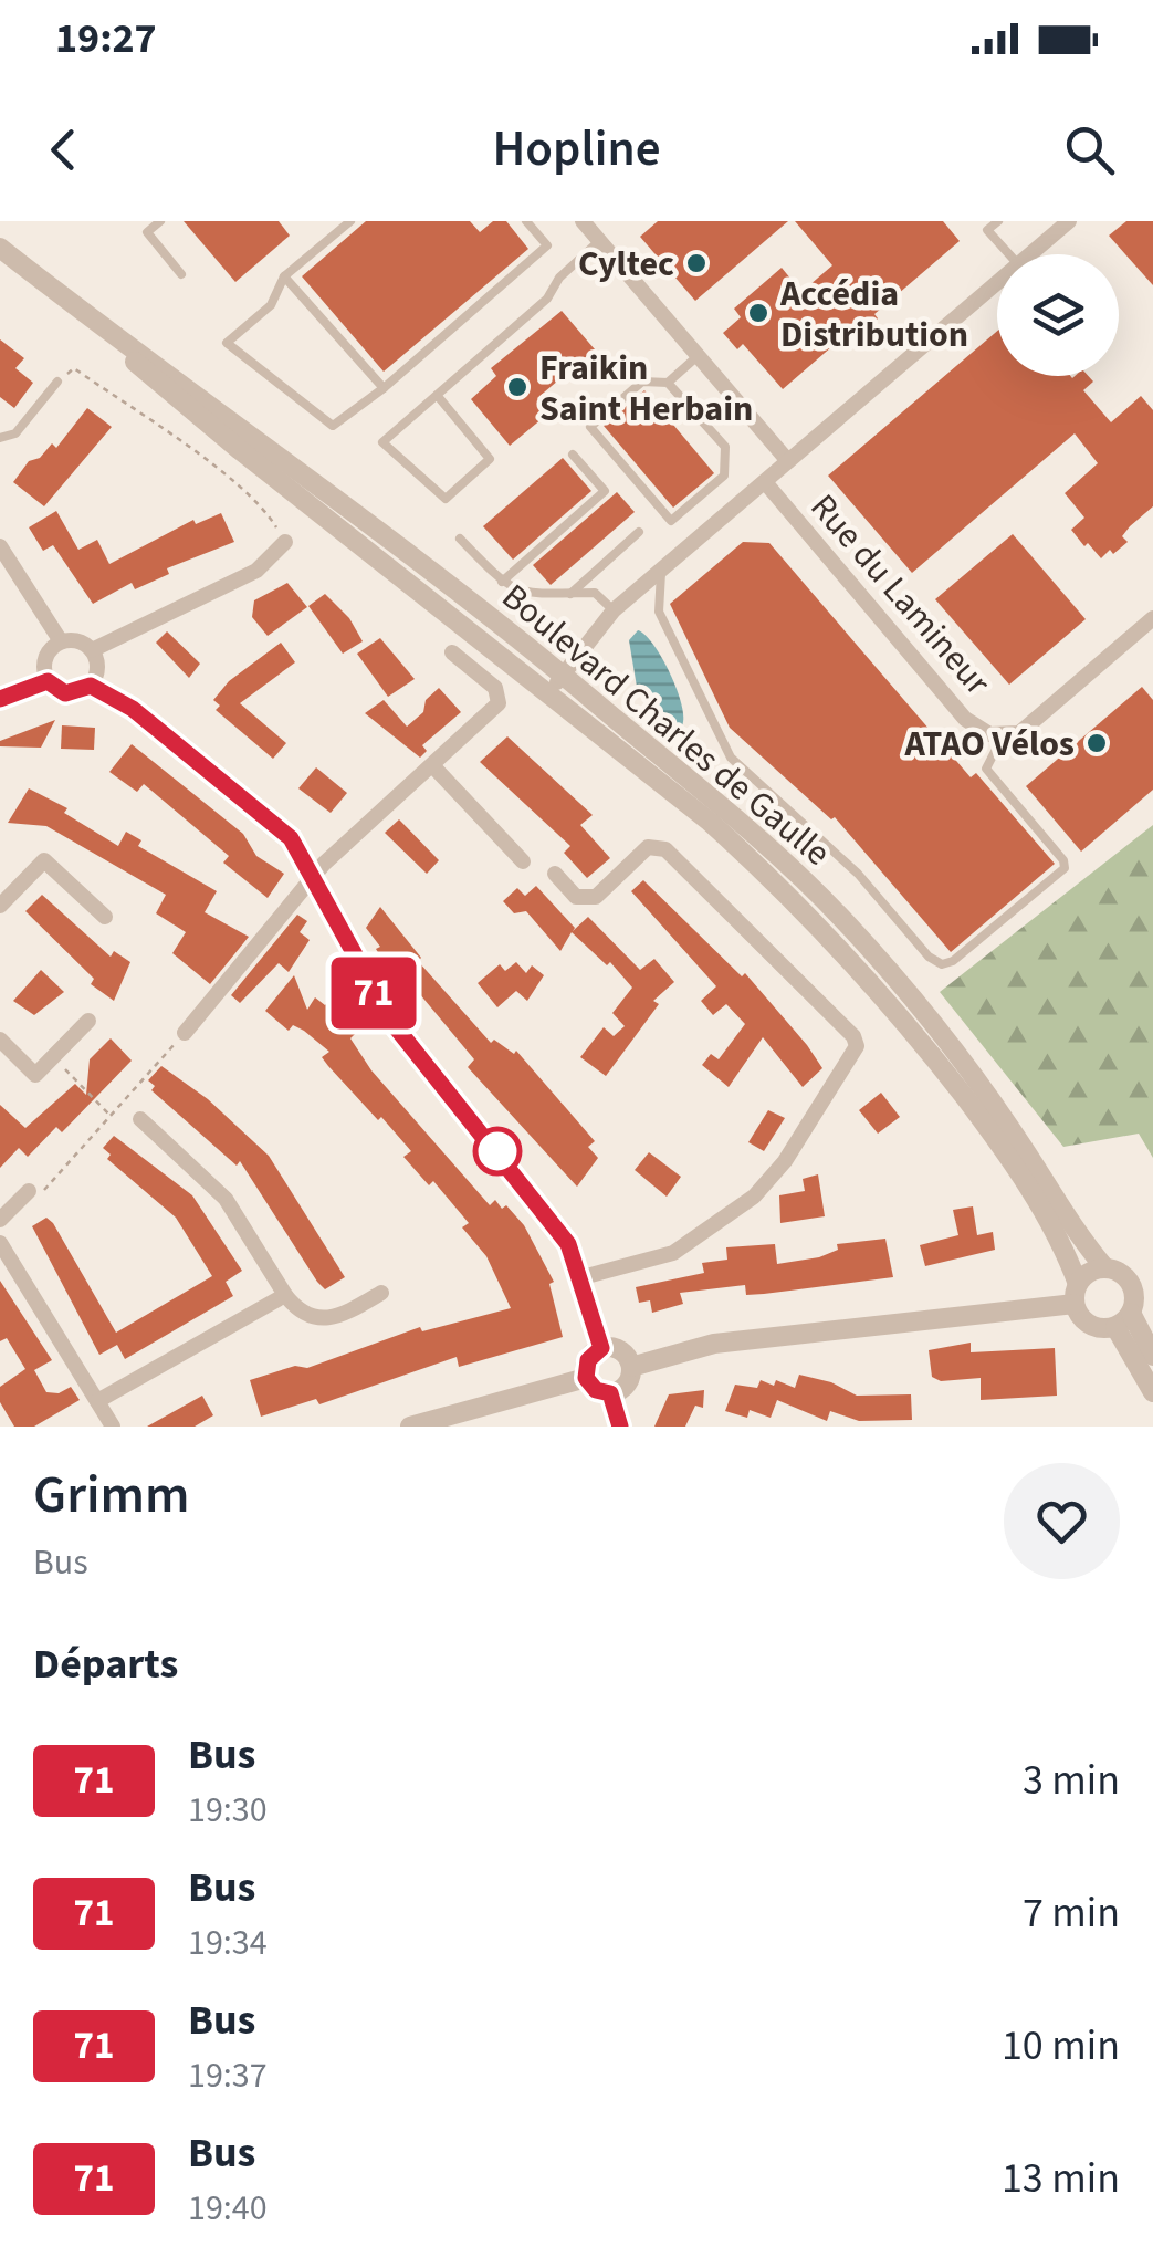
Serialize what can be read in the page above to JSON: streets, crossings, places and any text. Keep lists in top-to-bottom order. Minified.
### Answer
{"streets":{"street":["Rue du Lamineur","Boulevard Charles de Gaulle"]},"places":["Cyltec","Accédia Distribution","Fraikin Saint Herbain","ATAO Vélos"],"lines":["bus line 71"],"page":{"status":"19:27","header":"Hopline","on_map":"71","heading":[["Grimm","Bus"],"Départs"],"list":[{"mark":"71","name":"Bus","note":"19:30","value":"3 min"},{"mark":"71","name":"Bus","note":"19:34","value":"7 min"},{"mark":"71","name":"Bus","note":"19:37","value":"10 min"},{"mark":"71","name":"Bus","note":"19:40","value":"13 min"}]}}
